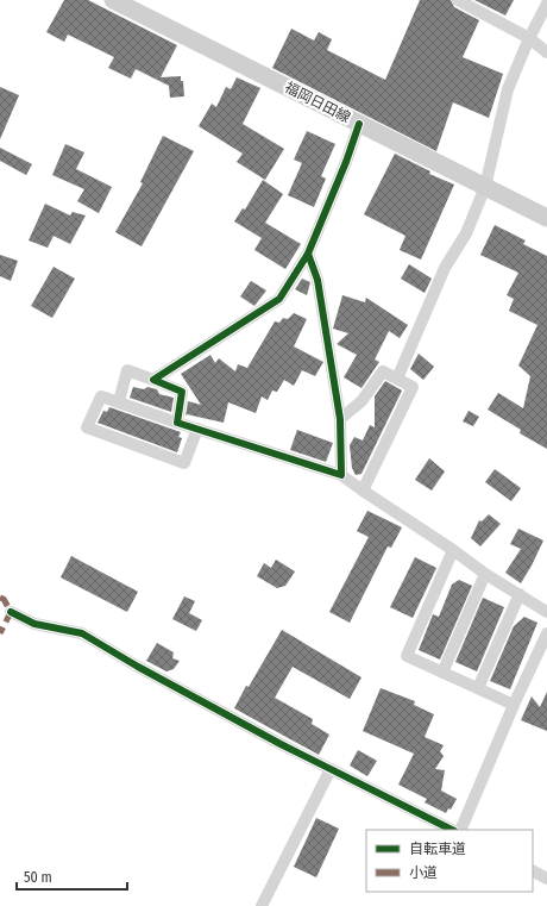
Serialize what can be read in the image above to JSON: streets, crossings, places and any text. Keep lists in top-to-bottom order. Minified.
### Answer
{"streets":{"main road":["福岡日田線"]},"legend":["自転車道","小道"],"scale_bar":"50 m"}
